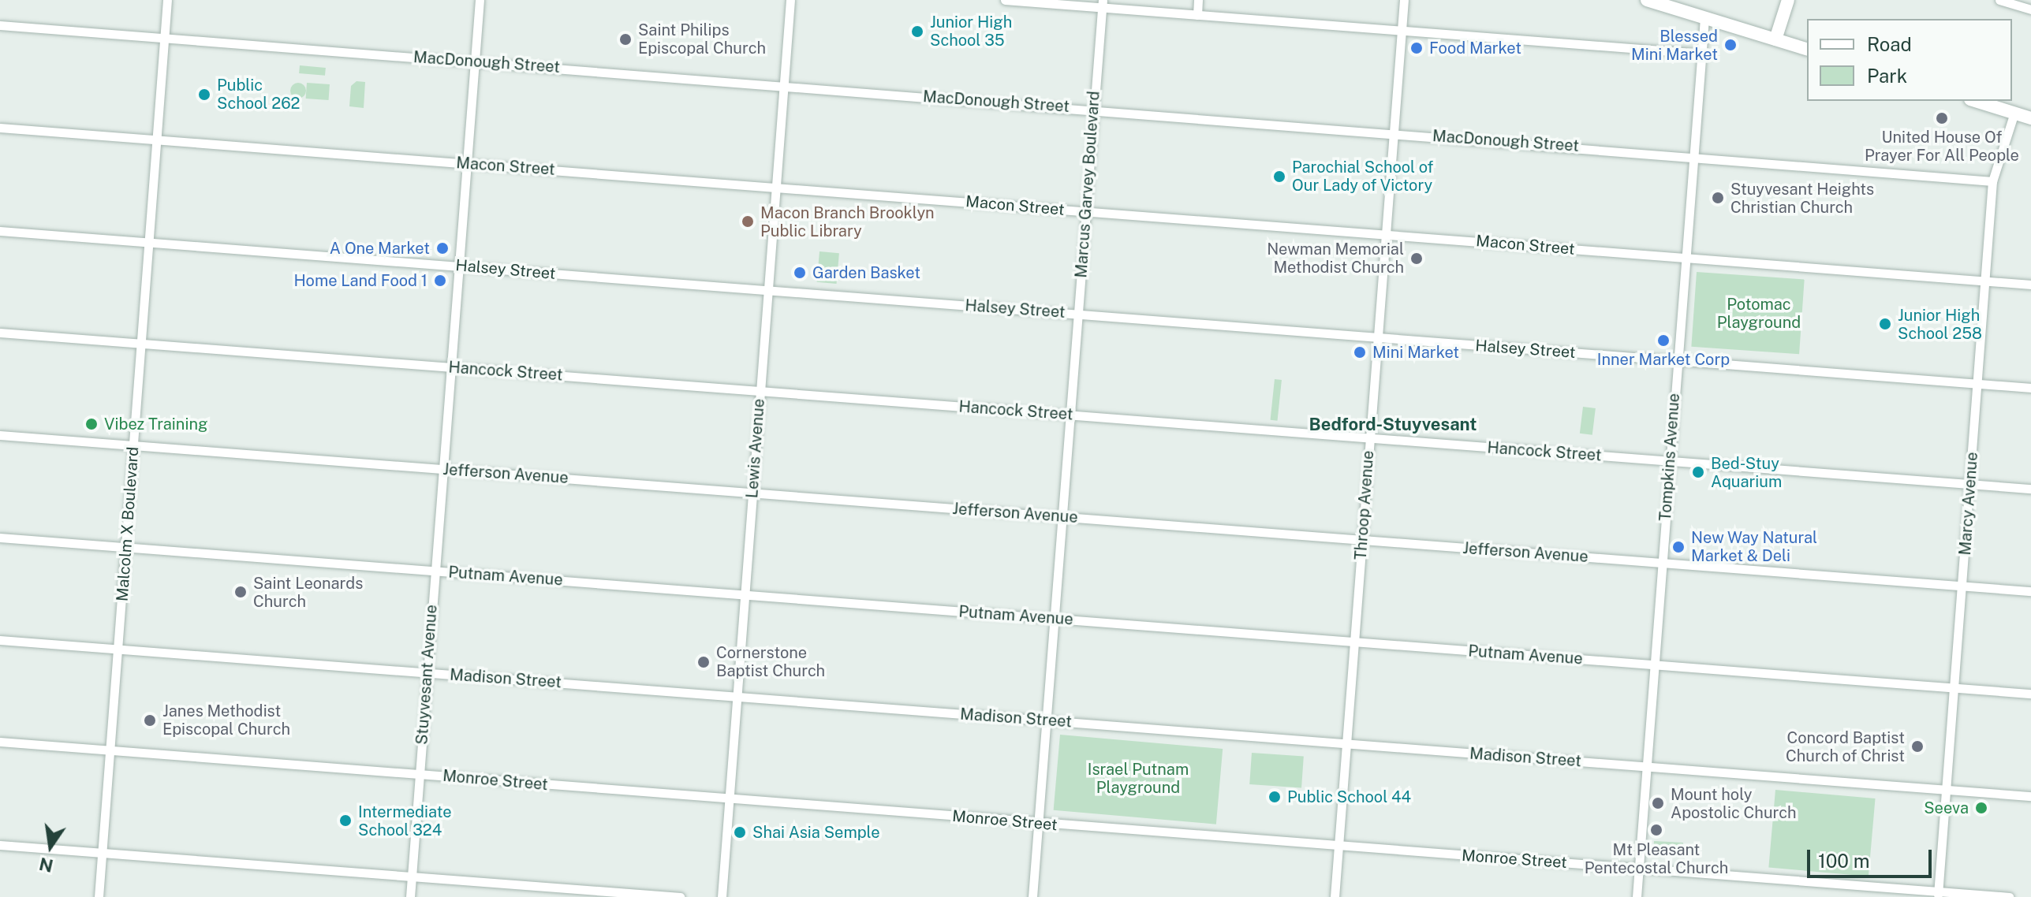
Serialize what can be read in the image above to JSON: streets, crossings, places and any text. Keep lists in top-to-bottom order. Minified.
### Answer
{"streets":{"street":["MacDonough Street","Macon Street","Marcus Garvey Boulevard","Halsey Street","Hancock Street","Lewis Avenue","Tompkins Avenue","Jefferson Avenue","Marcy Avenue","Throop Avenue","Malcolm X Boulevard","Putnam Avenue","Stuyvesant Avenue","Madison Street","Monroe Street"]},"crossings":[["MacDonough Street","Marcus Garvey Boulevard"],["MacDonough Street","Lewis Avenue"],["MacDonough Street","Tompkins Avenue"],["MacDonough Street","Marcy Avenue"],["MacDonough Street","Throop Avenue"],["MacDonough Street","Malcolm X Boulevard"],["MacDonough Street","Stuyvesant Avenue"],["Macon Street","Marcus Garvey Boulevard"],["Macon Street","Lewis Avenue"],["Macon Street","Tompkins Avenue"],["Macon Street","Marcy Avenue"],["Macon Street","Throop Avenue"],["Macon Street","Malcolm X Boulevard"],["Macon Street","Stuyvesant Avenue"],["Marcus Garvey Boulevard","Halsey Street"],["Marcus Garvey Boulevard","Hancock Street"],["Marcus Garvey Boulevard","Jefferson Avenue"],["Marcus Garvey Boulevard","Putnam Avenue"],["Marcus Garvey Boulevard","Madison Street"],["Marcus Garvey Boulevard","Monroe Street"],["Halsey Street","Lewis Avenue"],["Halsey Street","Tompkins Avenue"],["Halsey Street","Marcy Avenue"],["Halsey Street","Throop Avenue"],["Halsey Street","Malcolm X Boulevard"],["Halsey Street","Stuyvesant Avenue"],["Hancock Street","Lewis Avenue"],["Hancock Street","Tompkins Avenue"],["Hancock Street","Marcy Avenue"],["Hancock Street","Throop Avenue"],["Hancock Street","Malcolm X Boulevard"],["Hancock Street","Stuyvesant Avenue"],["Lewis Avenue","Jefferson Avenue"],["Lewis Avenue","Putnam Avenue"],["Lewis Avenue","Madison Street"],["Lewis Avenue","Monroe Street"],["Tompkins Avenue","Jefferson Avenue"],["Tompkins Avenue","Putnam Avenue"],["Tompkins Avenue","Madison Street"],["Tompkins Avenue","Monroe Street"],["Jefferson Avenue","Marcy Avenue"],["Jefferson Avenue","Throop Avenue"],["Jefferson Avenue","Malcolm X Boulevard"],["Jefferson Avenue","Stuyvesant Avenue"],["Marcy Avenue","Putnam Avenue"],["Marcy Avenue","Madison Street"],["Marcy Avenue","Monroe Street"],["Throop Avenue","Putnam Avenue"],["Throop Avenue","Madison Street"],["Throop Avenue","Monroe Street"],["Malcolm X Boulevard","Putnam Avenue"],["Malcolm X Boulevard","Madison Street"],["Malcolm X Boulevard","Monroe Street"],["Putnam Avenue","Stuyvesant Avenue"],["Stuyvesant Avenue","Madison Street"],["Stuyvesant Avenue","Monroe Street"]],"districts":["Bedford-Stuyvesant"],"parks":["Potomac Playground","Israel Putnam Playground"],"places":["Junior High School 35","Saint Philips Episcopal Church","Blessed Mini Market","Food Market","Public School 262","United House Of Prayer For All People","Parochial School of Our Lady of Victory","Stuyvesant Heights Christian Church","Macon Branch Brooklyn Public Library","A One Market","Newman Memorial Methodist Church","Garden Basket","Home Land Food 1","Junior High School 258","Inner Market Corp","Mini Market","Vibez Training","Bed-Stuy Aquarium","New Way Natural Market & Deli","Saint Leonards Church","Cornerstone Baptist Church","Janes Methodist Episcopal Church","Concord Baptist Church of Christ","Public School 44","Mount holy Apostolic Church","Seeva","Intermediate School 324","Mt Pleasant Pentecostal Church","Shai Asia Semple"],"legend":["Road","Park"],"scale_bar":"100 m","north":"bottom"}
